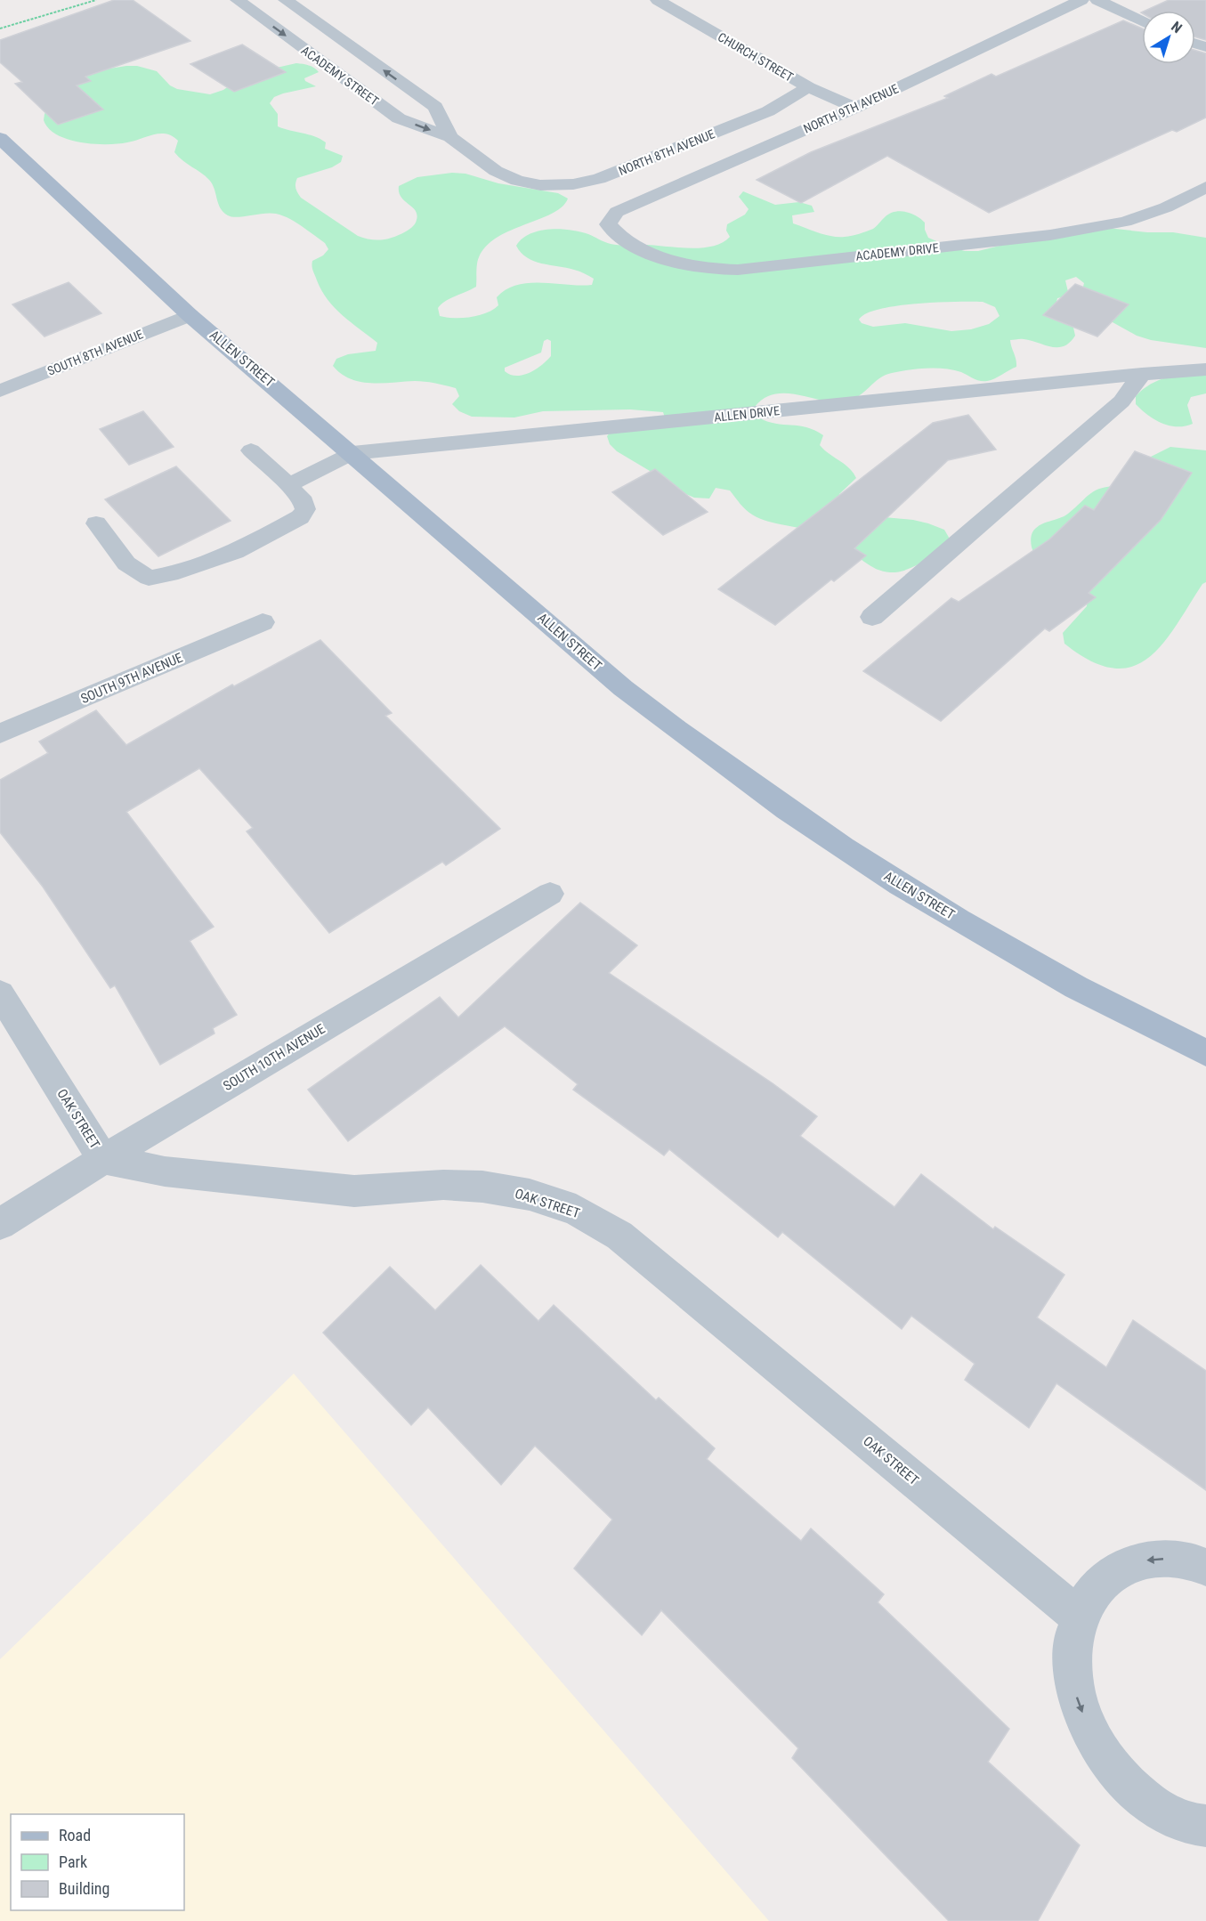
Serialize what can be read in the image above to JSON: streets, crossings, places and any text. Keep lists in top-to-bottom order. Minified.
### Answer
{"streets":{"main road":["ALLEN STREET"],"street":["CHURCH STREET","ACADEMY STREET","NORTH 9TH AVENUE","NORTH 8TH AVENUE","ACADEMY DRIVE","SOUTH 8TH AVENUE","ALLEN DRIVE","SOUTH 9TH AVENUE","SOUTH 10TH AVENUE","OAK STREET"]},"crossings":[["CHURCH STREET","NORTH 9TH AVENUE"],["CHURCH STREET","NORTH 8TH AVENUE"],["ACADEMY STREET","NORTH 8TH AVENUE"],["NORTH 9TH AVENUE","ACADEMY DRIVE"],["SOUTH 8TH AVENUE","ALLEN STREET"],["ALLEN STREET","ALLEN DRIVE"],["SOUTH 10TH AVENUE","OAK STREET"]],"legend":["Road","Park","Building"],"north":"top right"}
